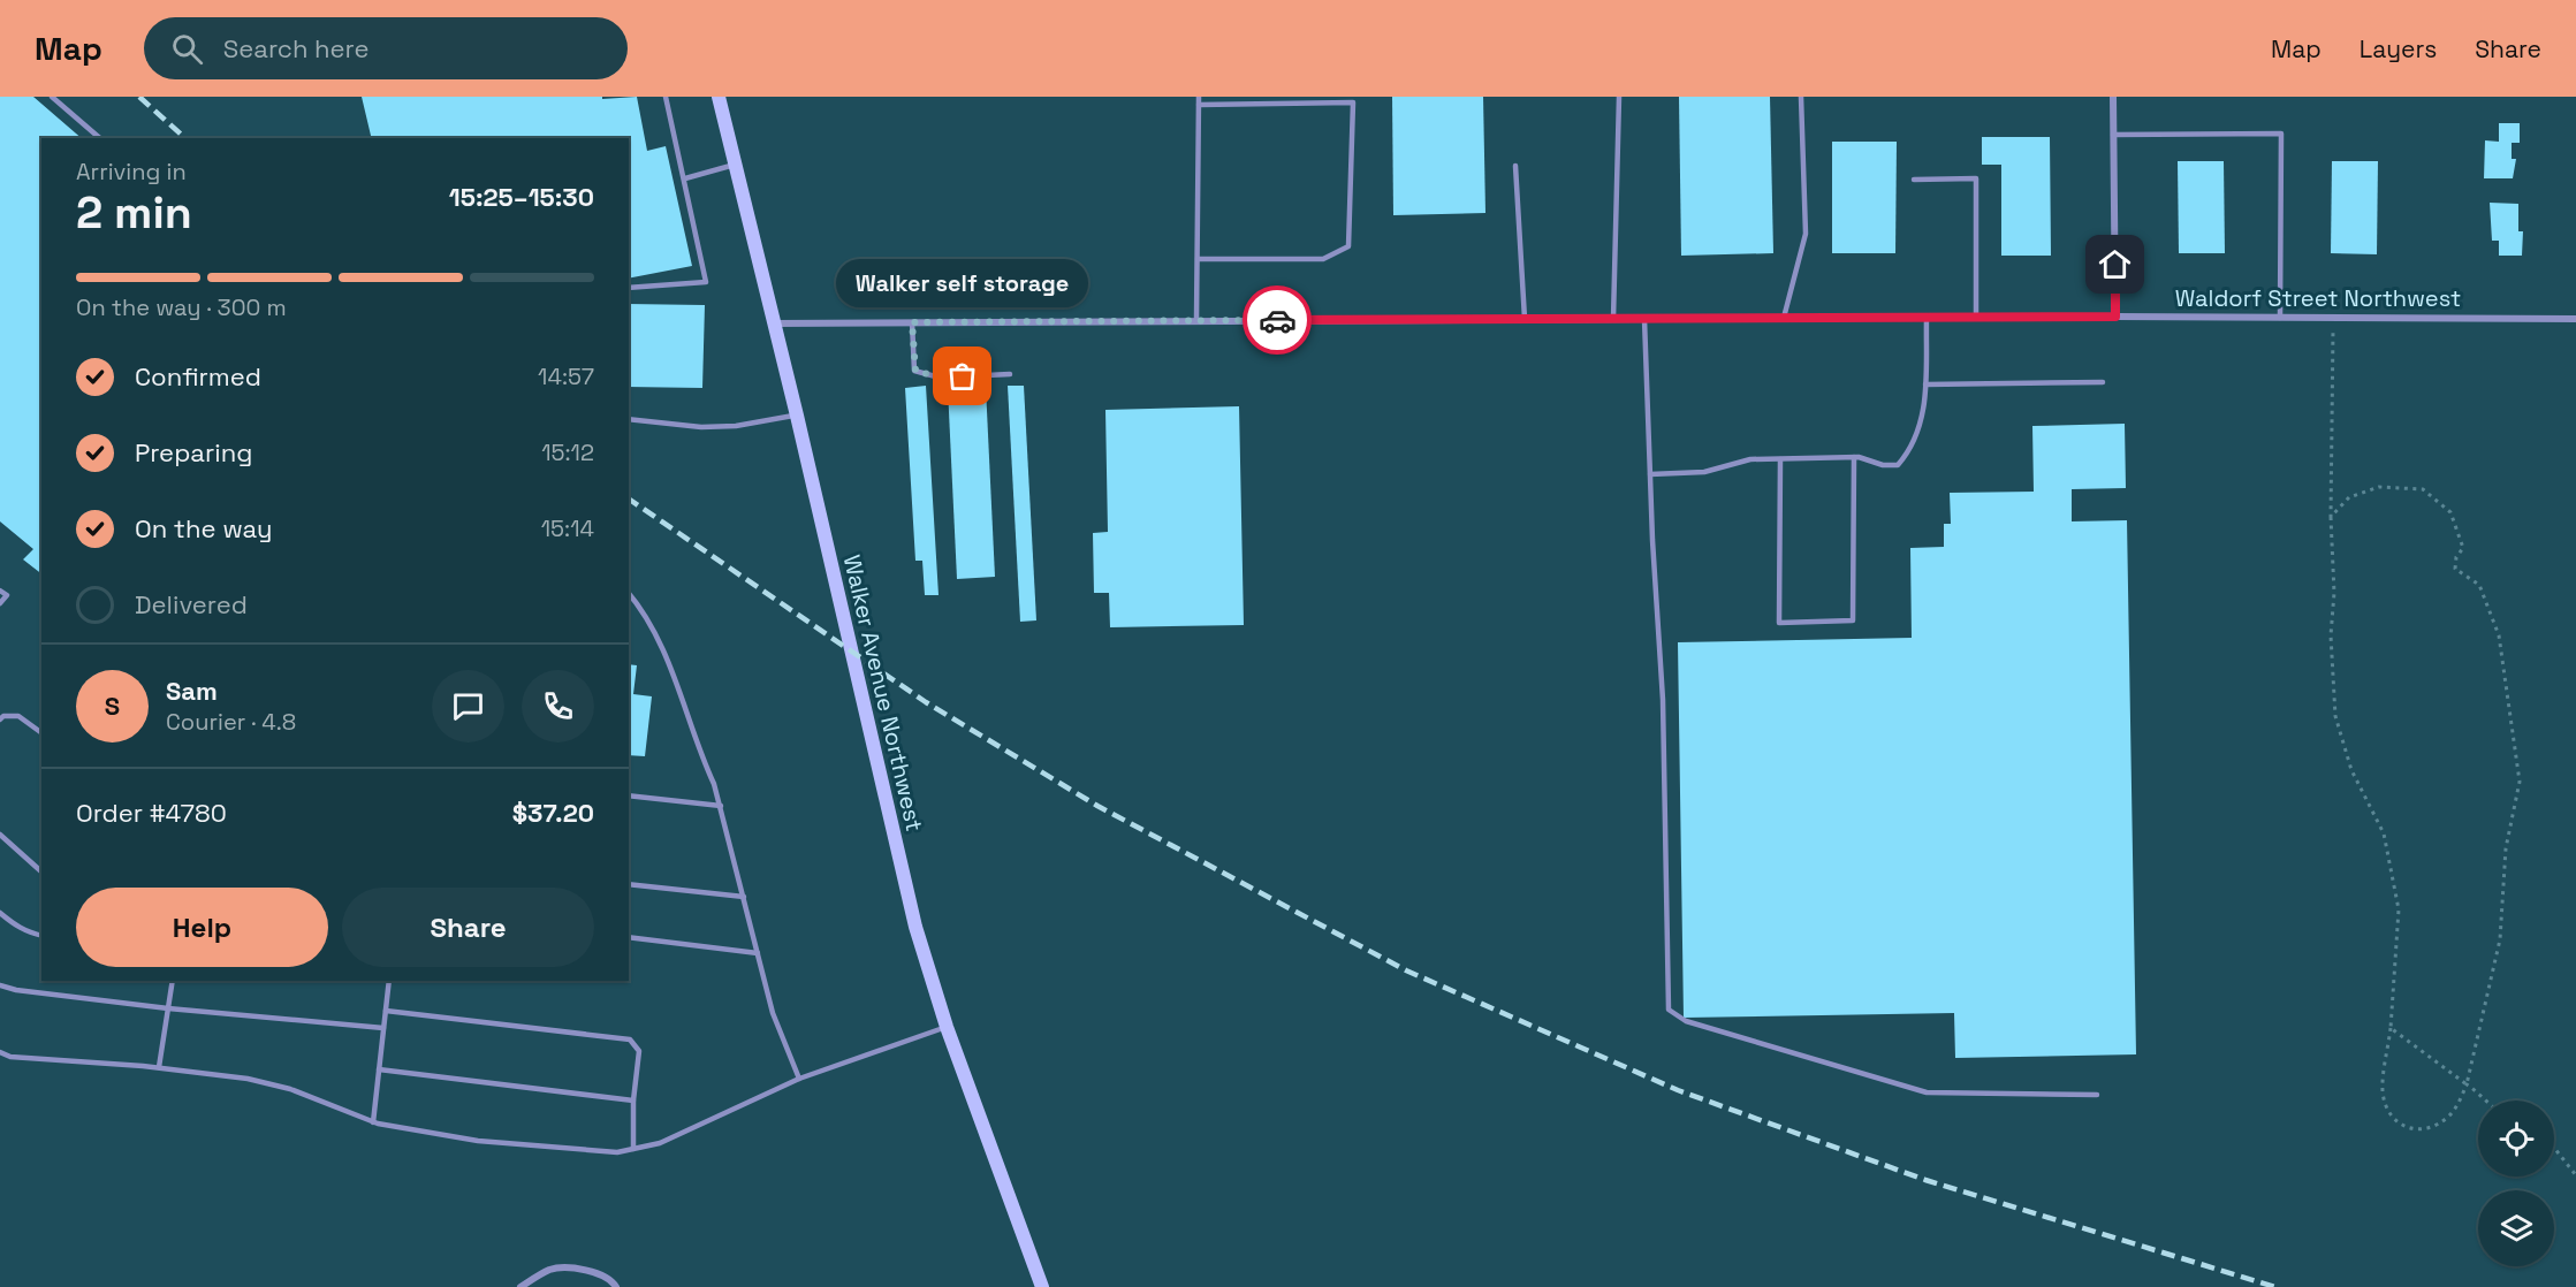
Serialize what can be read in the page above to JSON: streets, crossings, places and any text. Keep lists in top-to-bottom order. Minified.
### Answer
{"streets":{"main road":["Walker Avenue Northwest"],"street":["Waldorf Street Northwest"]},"crossings":[["Waldorf Street Northwest","Walker Avenue Northwest"]],"places":["Walker self storage"],"page":{"header":"Map","search":"Search here","nav":["Map","Layers","Share"],"heading":["2 min","Arriving in","15:25–15:30"],"panel":["Sam","Courier · 4.8","Order #4780","$37.20"],"bar":"On the way · 300 m","bubble":"Walker self storage","list":[["Confirmed","14:57"],["Preparing","15:12"],["On the way","15:14"],"Delivered"],"round":"S","buttons":["Help","Share"]}}
